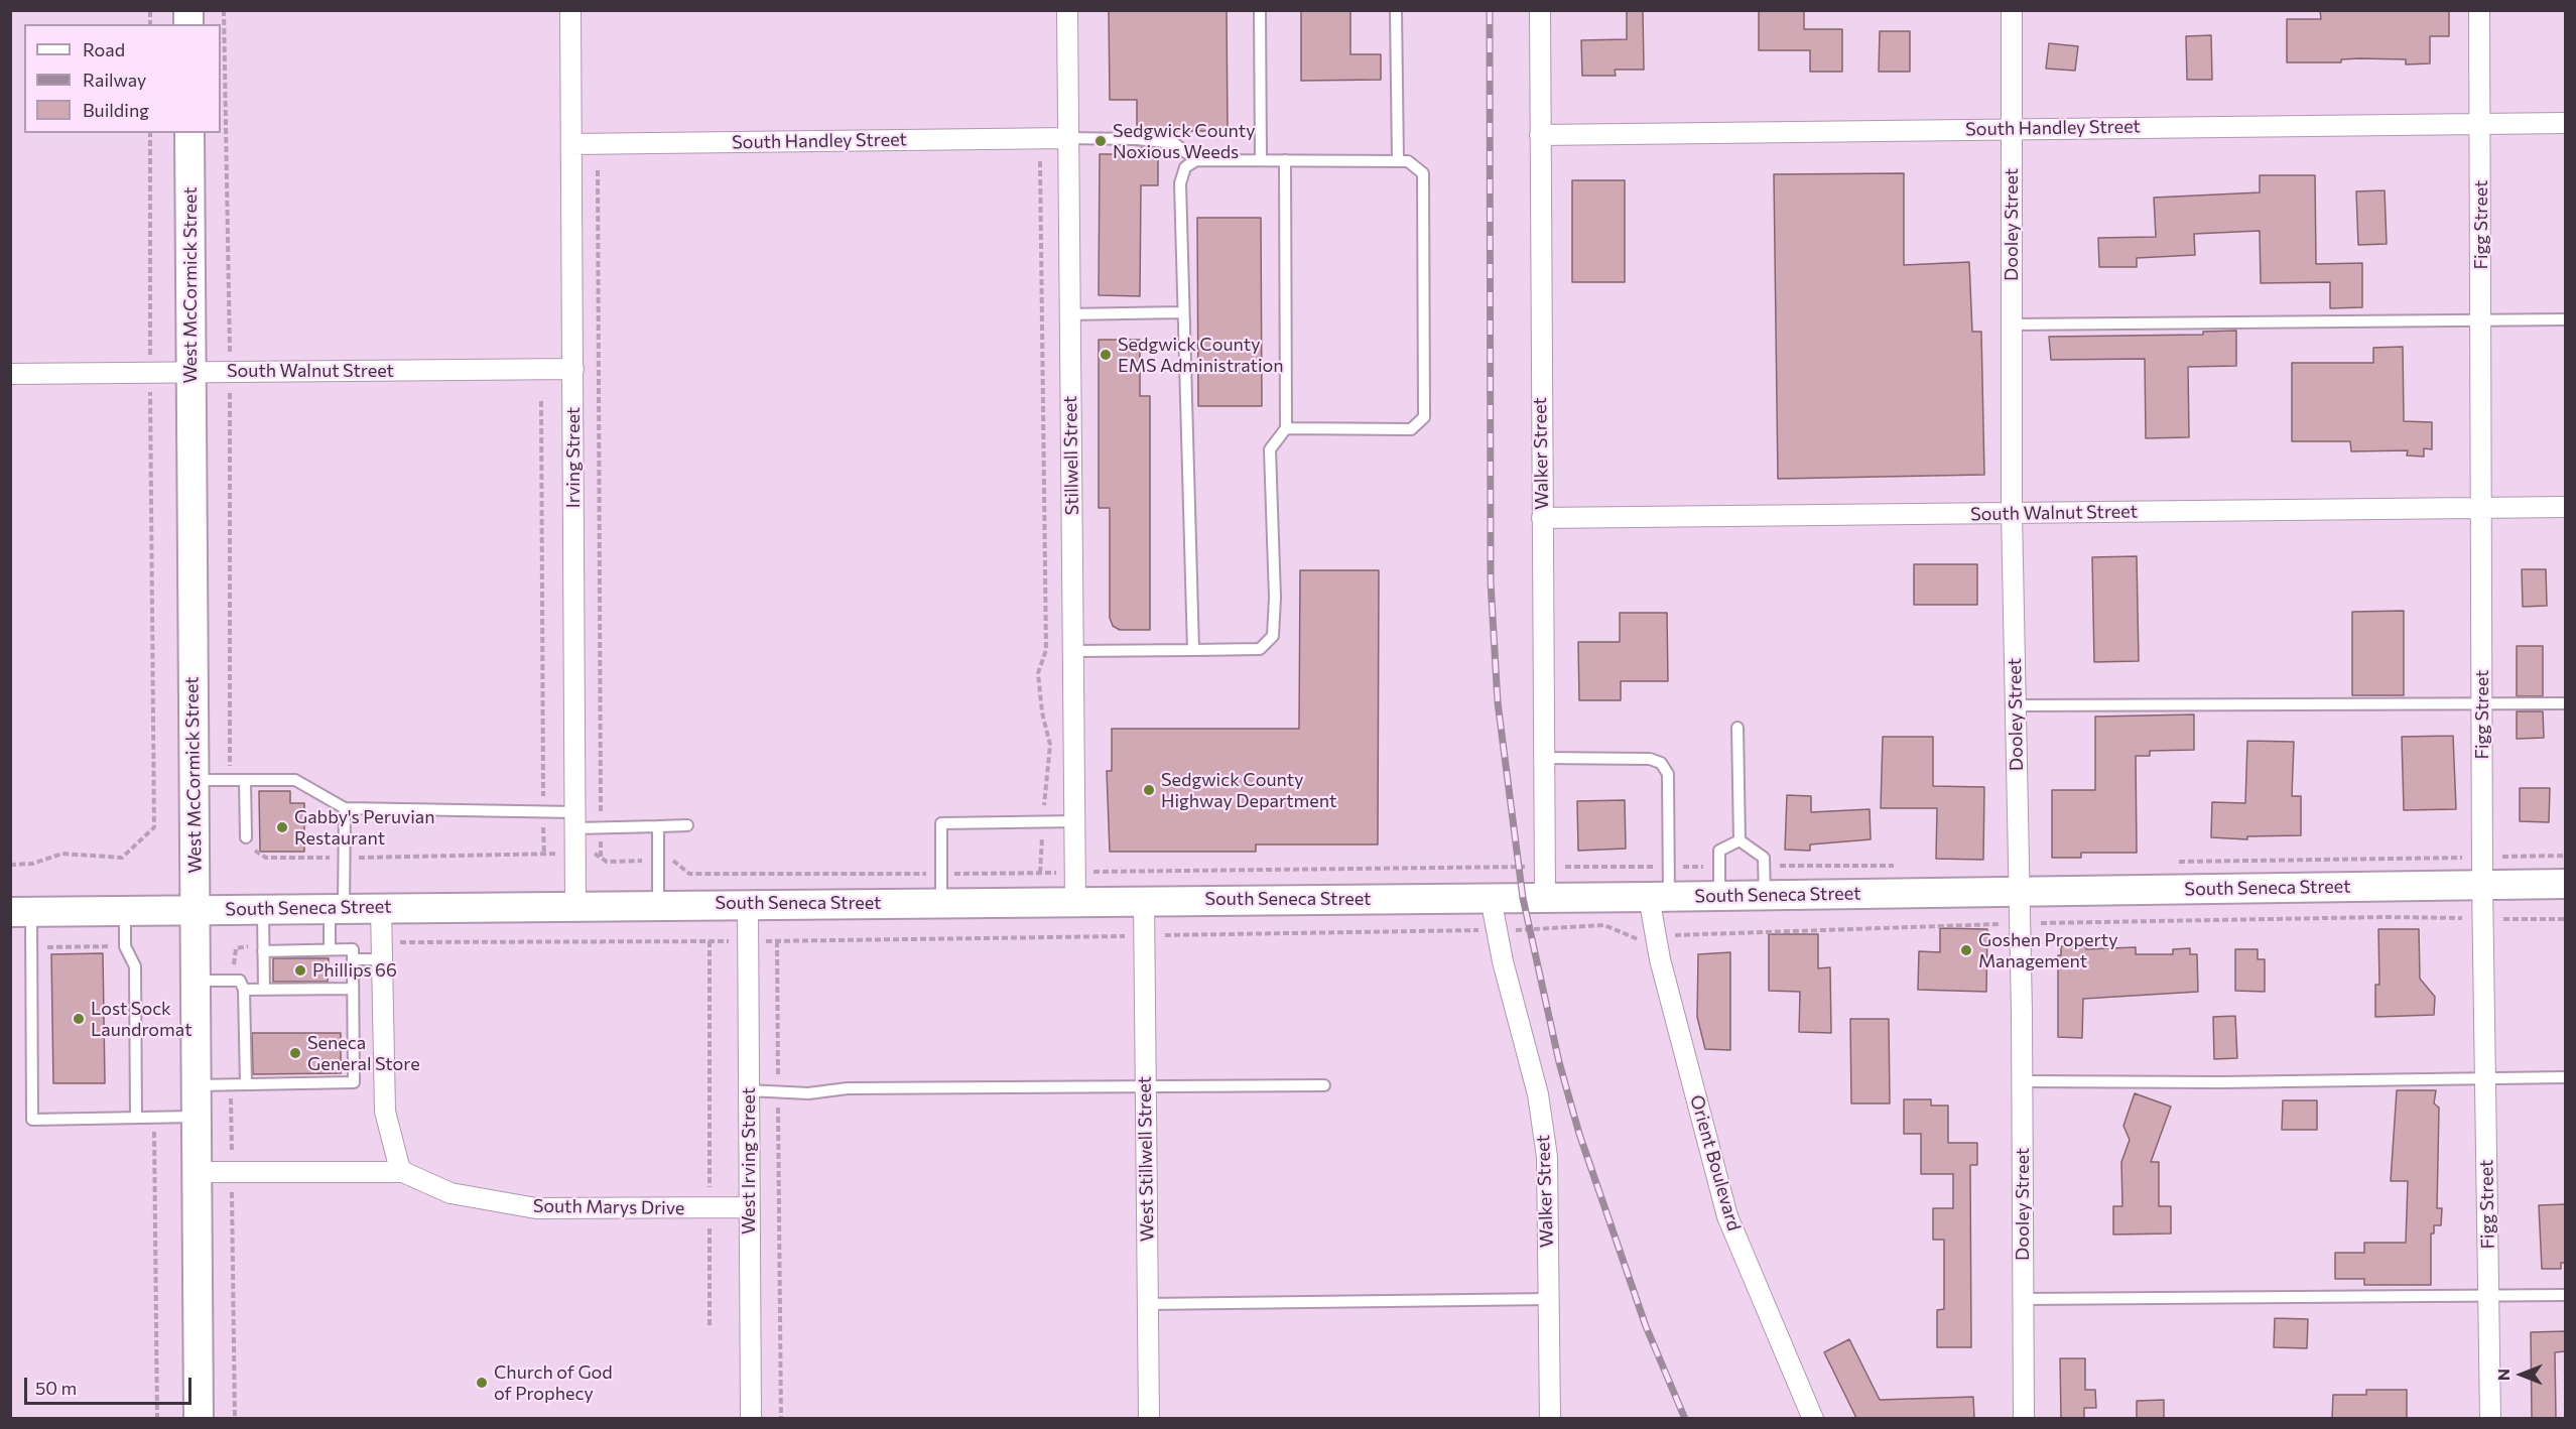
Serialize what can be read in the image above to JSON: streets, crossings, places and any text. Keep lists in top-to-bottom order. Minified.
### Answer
{"streets":{"street":["South Handley Street","Dooley Street","Figg Street","West McCormick Street","South Walnut Street","Walker Street","Stillwell Street","Irving Street","South Seneca Street","West Stillwell Street","West Irving Street","Orient Boulevard","South Marys Drive"]},"crossings":[["South Handley Street","Dooley Street"],["South Handley Street","Figg Street"],["South Handley Street","Walker Street"],["South Handley Street","Stillwell Street"],["South Handley Street","Irving Street"],["Dooley Street","South Walnut Street"],["Dooley Street","South Seneca Street"],["Figg Street","South Walnut Street"],["Figg Street","South Seneca Street"],["West McCormick Street","South Walnut Street"],["West McCormick Street","South Seneca Street"],["West McCormick Street","South Marys Drive"],["South Walnut Street","Walker Street"],["South Walnut Street","Irving Street"],["Walker Street","South Seneca Street"],["Stillwell Street","South Seneca Street"],["Irving Street","South Seneca Street"],["South Seneca Street","West Stillwell Street"],["South Seneca Street","West Irving Street"],["South Seneca Street","Orient Boulevard"],["West Irving Street","South Marys Drive"]],"places":["Sedgwick County Noxious Weeds","Sedgwick County EMS Administration","Sedgwick County Highway Department","Gabby's Peruvian Restaurant","Goshen Property Management","Phillips 66","Lost Sock Laundromat","Seneca General Store","Church of God of Prophecy"],"legend":["Road","Railway","Building"],"scale_bar":"50 m","north":"left"}
